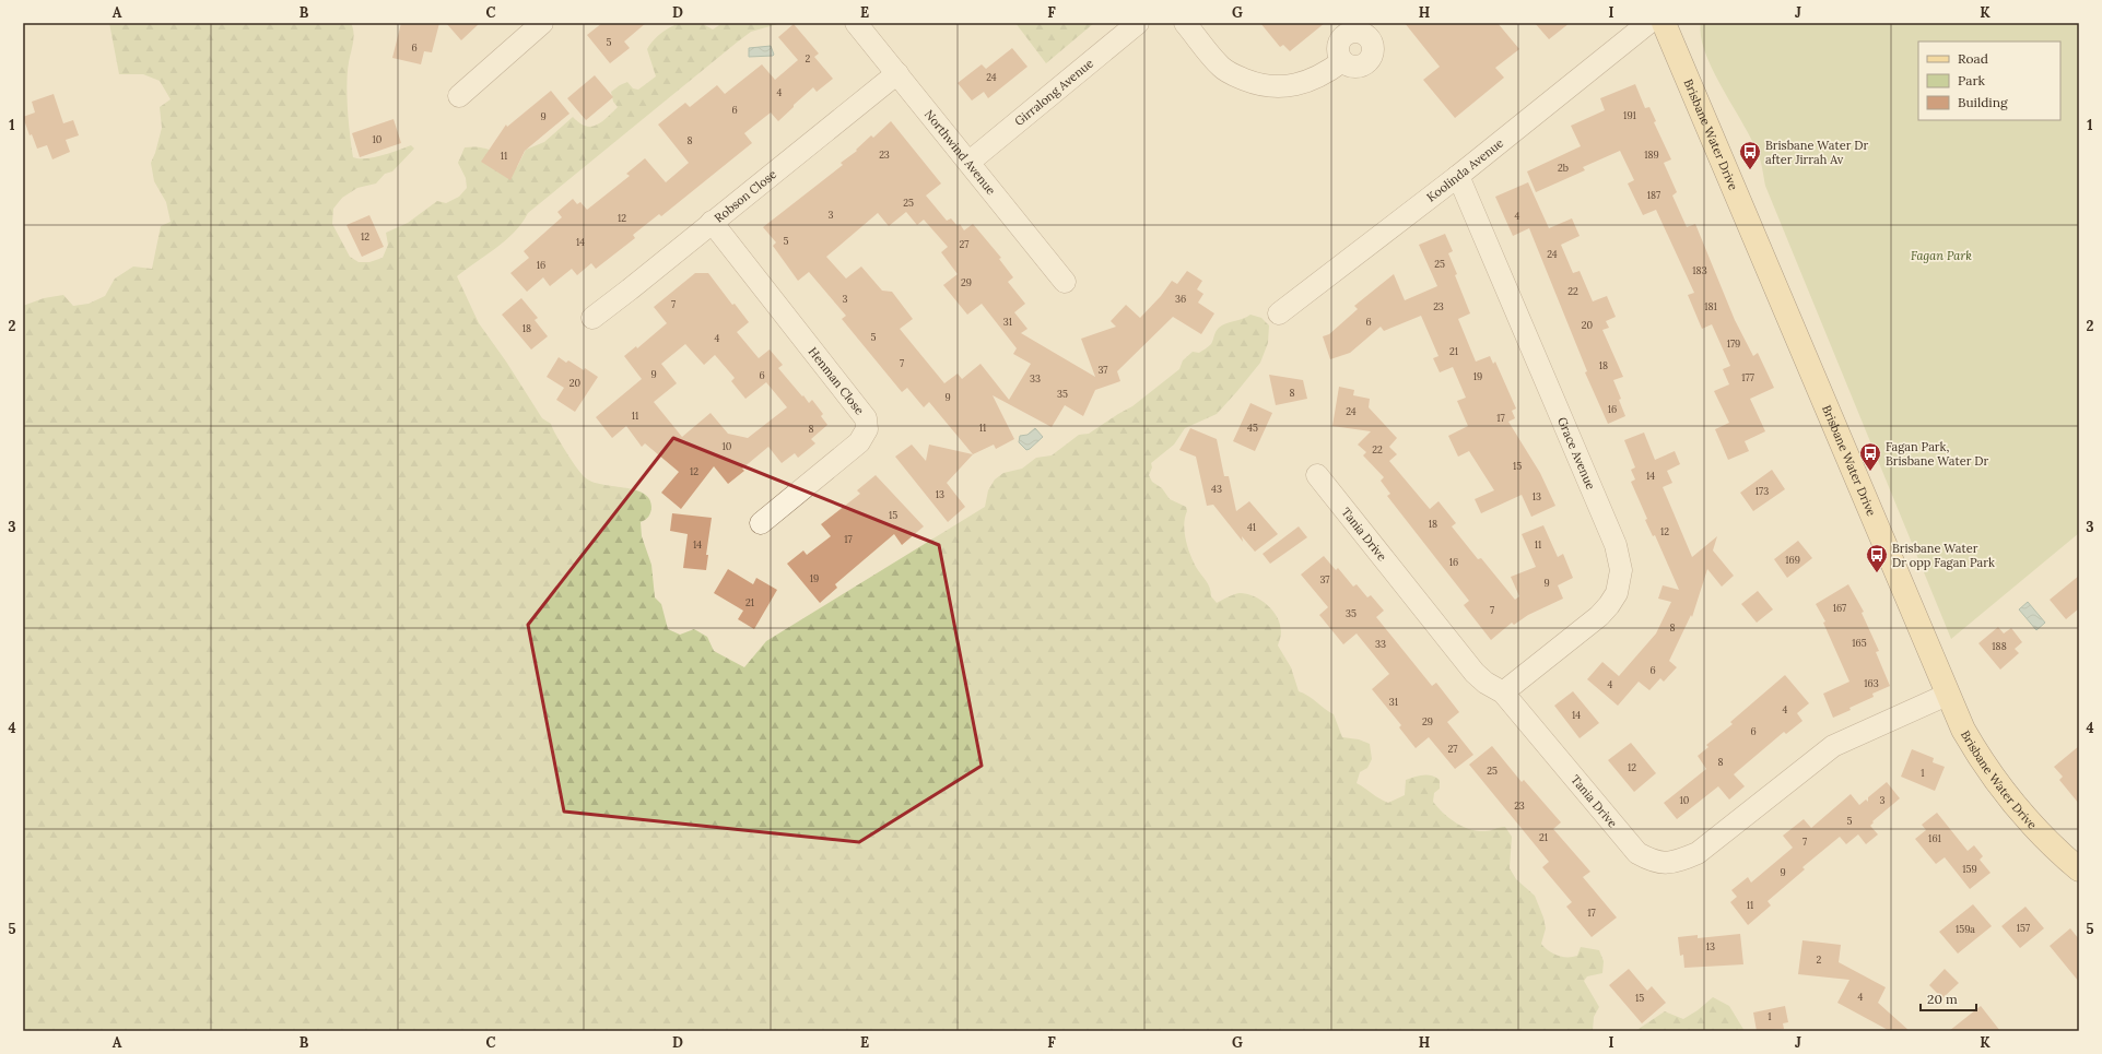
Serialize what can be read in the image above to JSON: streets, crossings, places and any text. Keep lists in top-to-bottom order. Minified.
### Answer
{"streets":{"main road":["Brisbane Water Drive"],"street":["Girralong Avenue","Northwind Avenue","Koolinda Avenue","Robson Close","Henman Close","Grace Avenue","Tania Drive"]},"crossings":[["Girralong Avenue","Northwind Avenue"],["Brisbane Water Drive","Tania Drive"],["Northwind Avenue","Robson Close"],["Koolinda Avenue","Grace Avenue"],["Robson Close","Henman Close"],["Grace Avenue","Tania Drive"]],"parks":["Fagan Park"],"places":{"bus stop":["Brisbane Water Dr after Jirrah Av","Fagan Park, Brisbane Water Dr","Brisbane Water Dr opp Fagan Park"]},"house_numbers":["5","6","2","24","4","6","191","9","10","8","23","189","11","2b","187","25","3","4","12","12","5","14","27","24","25","16","183","29","22","3","36","7","23","181","31","6","20","18","5","4","179","21","7","18","37","9","6","19","177","33","20","8","35","9","16","24","11","17","11","45","8","10","22","15","12","14","43","173","13","13","15","18","41","12","17","14","11","169","16","19","37","9","21","167","7","35","8","165","33","188","6","163","4","31","4","14","29","6","27","8","12","25","1","10","3","23","5","21","161","7","159","9","11","17","157","159a","13","2","4","15","1"],"legend":["Road","Park","Building"],"scale_bar":"20 m","grid":{"columns":["A","B","C","D","E","F","G","H","I","J","K"],"rows":["1","2","3","4","5"]}}
